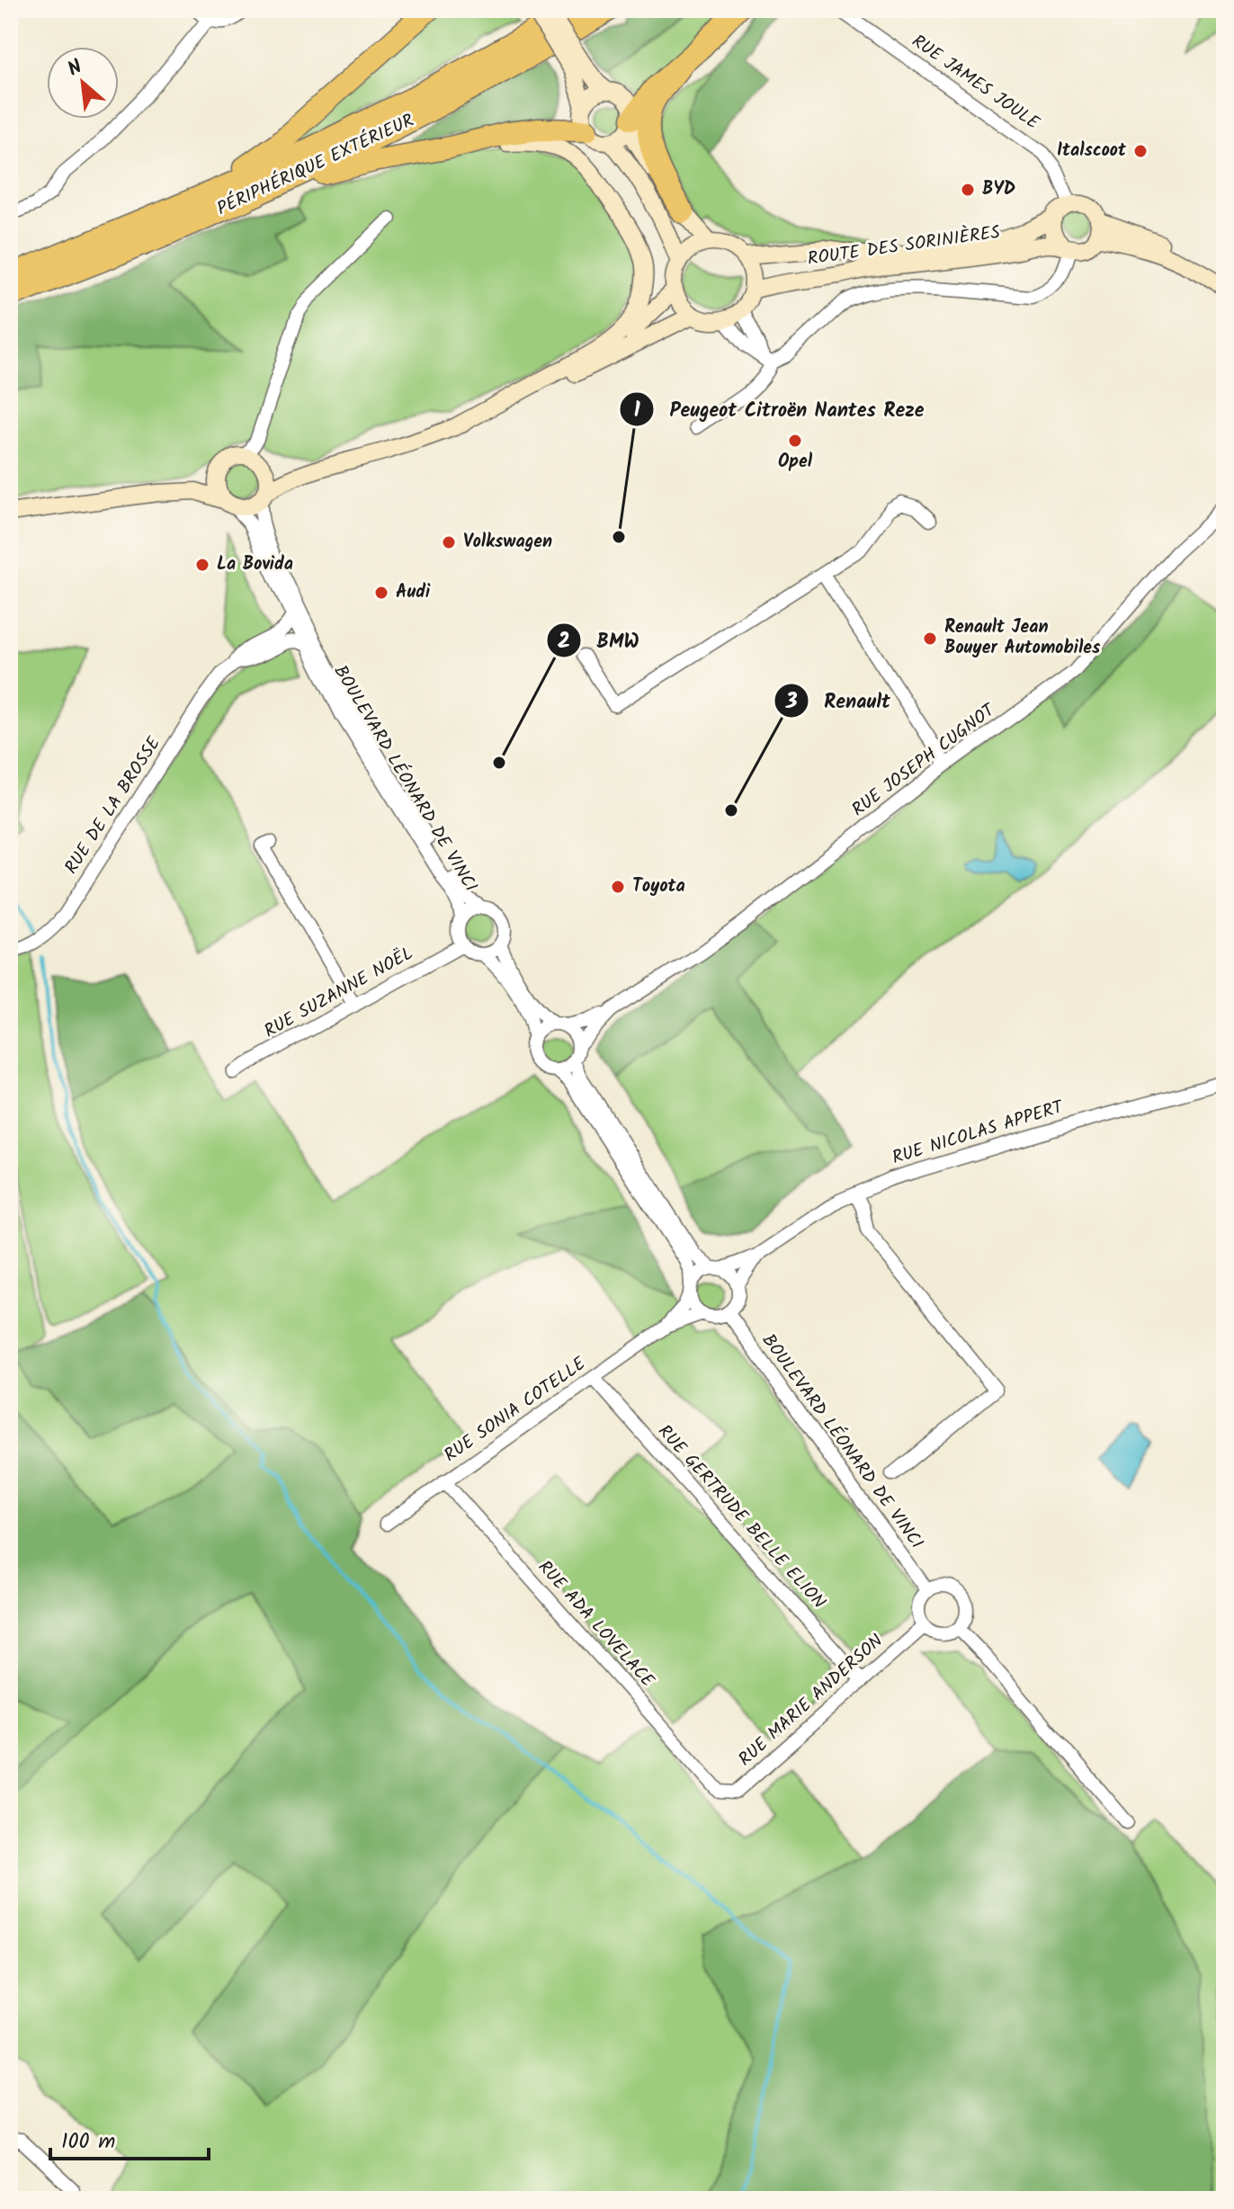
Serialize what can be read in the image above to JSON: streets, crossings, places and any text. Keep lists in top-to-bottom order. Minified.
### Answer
{"streets":{"highway":["PÉRIPHÉRIQUE EXTÉRIEUR"],"main road":["ROUTE DES SORINIÈRES"],"street":["RUE JAMES JOULE","RUE JOSEPH CUGNOT","BOULEVARD LÉONARD DE VINCI","RUE DE LA BROSSE","RUE SUZANNE NOËL","RUE NICOLAS APPERT","RUE SONIA COTELLE","RUE GERTRUDE BELLE ELION","RUE ADA LOVELACE","RUE MARIE ANDERSON"]},"crossings":[["RUE JAMES JOULE","ROUTE DES SORINIÈRES"],["BOULEVARD LÉONARD DE VINCI","RUE DE LA BROSSE"],["BOULEVARD LÉONARD DE VINCI","RUE SUZANNE NOËL"],["BOULEVARD LÉONARD DE VINCI","RUE MARIE ANDERSON"],["RUE SONIA COTELLE","RUE GERTRUDE BELLE ELION"],["RUE SONIA COTELLE","RUE ADA LOVELACE"],["RUE GERTRUDE BELLE ELION","RUE MARIE ANDERSON"],["RUE ADA LOVELACE","RUE MARIE ANDERSON"]],"places":["Italscoot","BYD","Opel","Peugeot Citroën Nantes Reze","Volkswagen","La Bovida","Audi","Renault Jean Bouyer Automobiles","BMW","Renault","Toyota"],"scale_bar":"100 m","north":"top left"}
